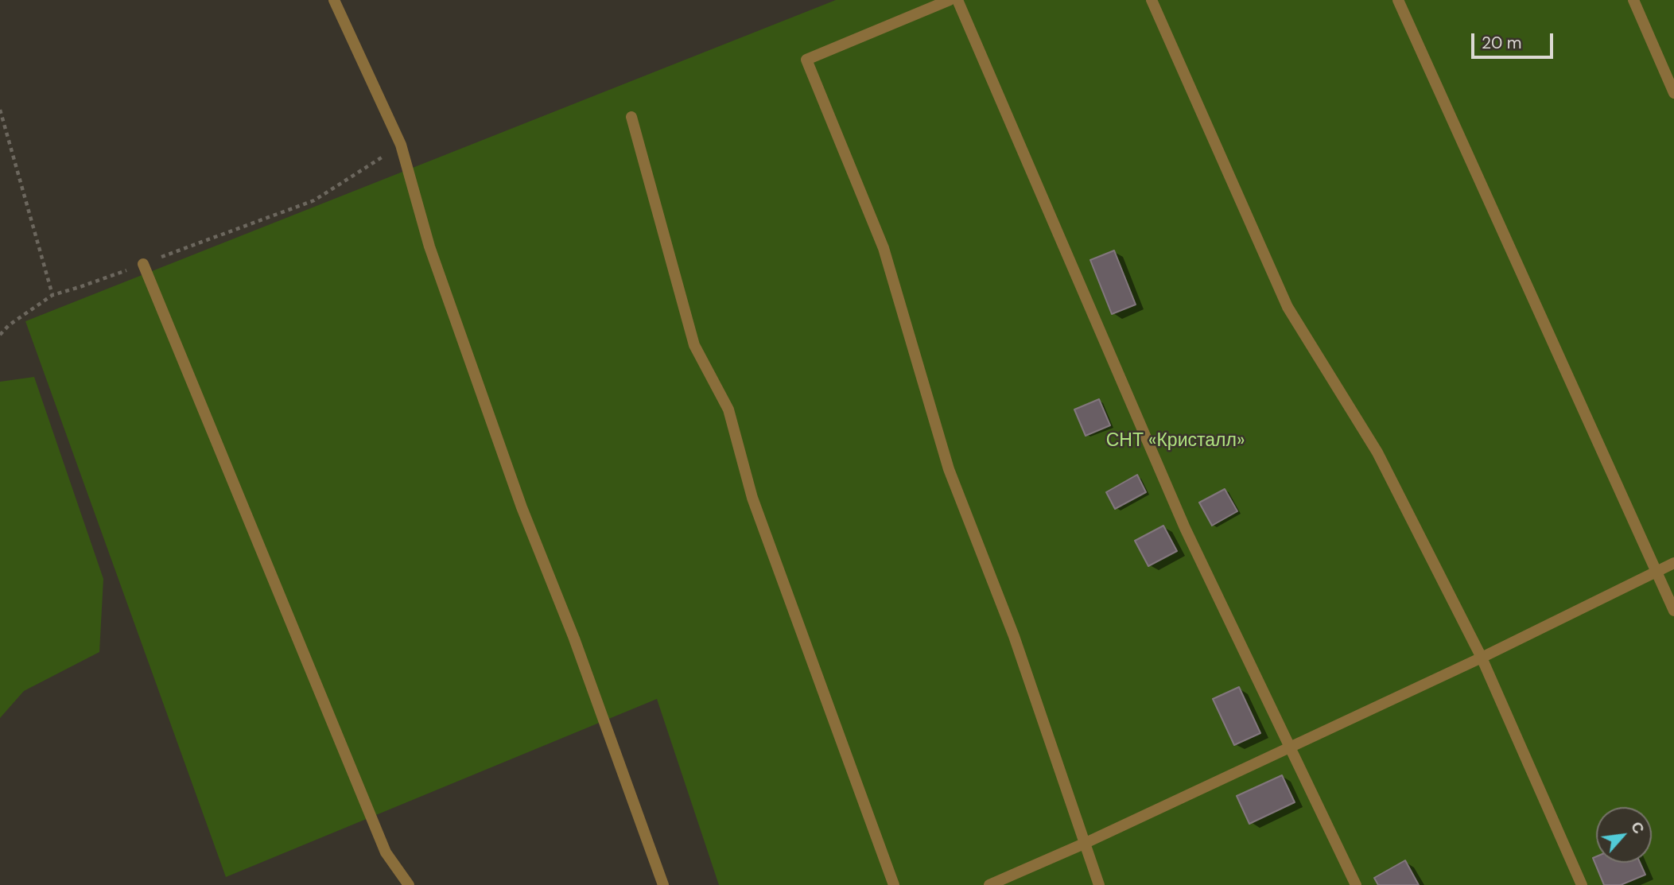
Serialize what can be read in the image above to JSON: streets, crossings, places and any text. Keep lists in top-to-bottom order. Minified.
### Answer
{"parks":["СНТ «Кристалл»"],"scale_bar":"20 m","north":"top right"}
